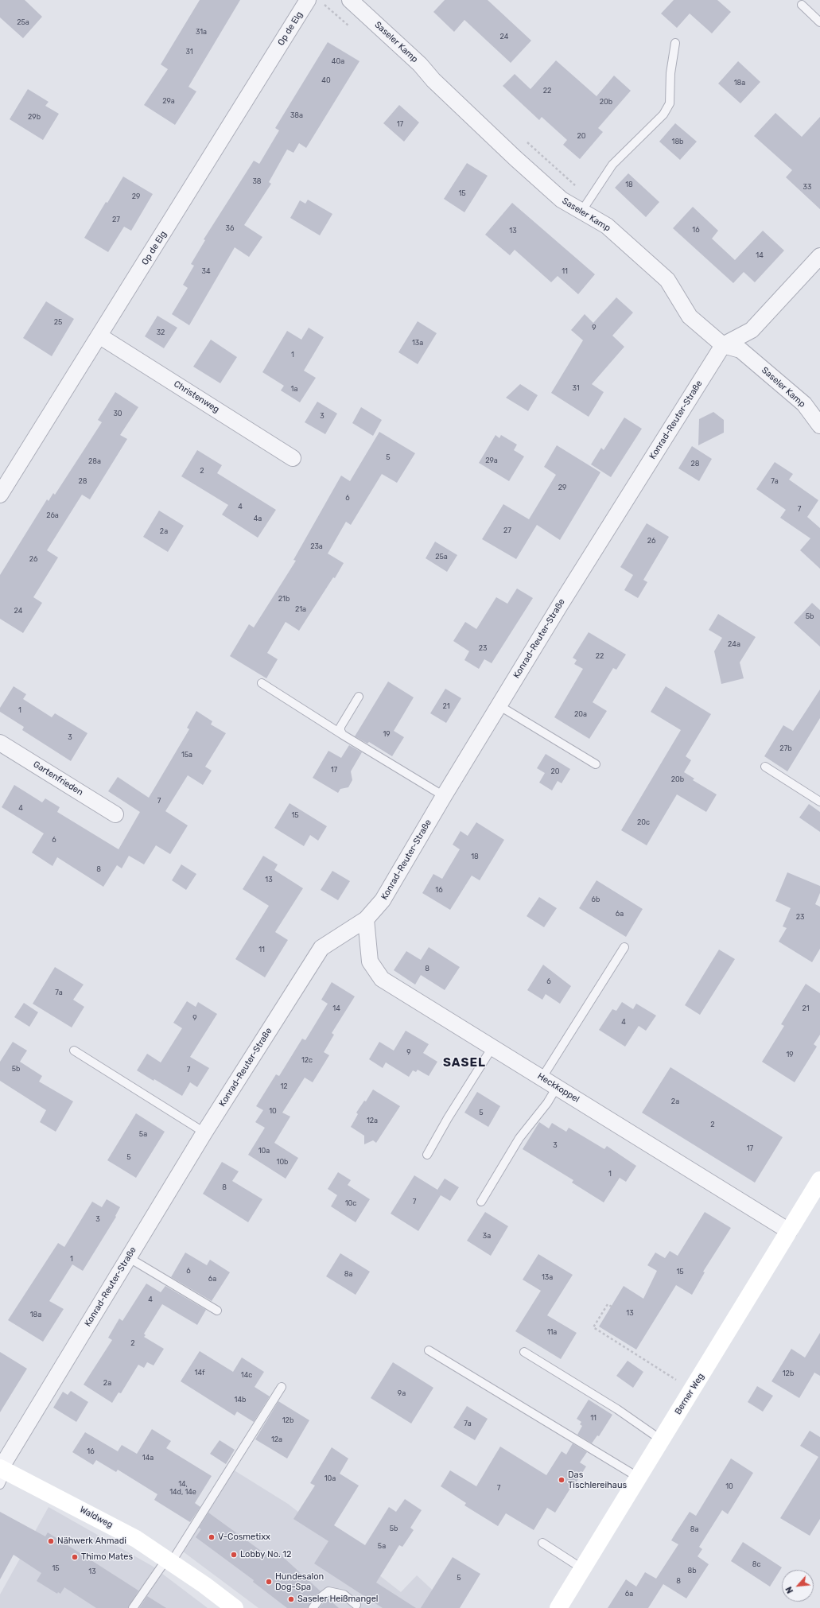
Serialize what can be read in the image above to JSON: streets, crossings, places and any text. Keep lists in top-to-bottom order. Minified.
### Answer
{"streets":{"street":["Op de Elg","Saseler Kamp","Christenweg","Konrad-Reuter-Straße","Gartenfrieden","Heckkoppel","Berner Weg","Waldweg"]},"crossings":[["Op de Elg","Christenweg"],["Saseler Kamp","Konrad-Reuter-Straße"],["Konrad-Reuter-Straße","Heckkoppel"],["Konrad-Reuter-Straße","Waldweg"],["Heckkoppel","Berner Weg"]],"districts":["SASEL"],"places":["Das Tischlereihaus","V-Cosmetixx","Nähwerk Ahmadi","Lobby No. 12","Thimo Mates","Hundesalon Dog-Spa","Saseler Heißmangel"],"house_numbers":["25a","31a","24","31","40a","40","18a","22","29a","20b","38a","29b","17","20","18b","38","18","33","15","29","27","36","16","13","14","34","11","25","9","32","13a","1","31","1a","30","3","5","29a","28a","28","2","28","7a","29","6","4","7","26a","4a","27","2a","26","23a","25a","26","21b","21a","24","5b","24a","23","22","21","1","20a","19","3","27b","15a","17","20","20b","7","4","15","20c","6","18","8","13","16","6b","6a","23","11","8","6","7a","14","21","9","4","9","19","12c","5b","7","12","2a","10","5","12a","2","5a","3","17","10a","5","10b","1","8","7","10c","3","3a","1","6","15","8a","13a","6a","4","13","18a","11a","2","14f","12b","14c","2a","9a","14b","11","12b","7a","12a","16","14a","10a","14, 14d, 14e","10","7","5b","8a","5a","8c","15","8b","13","5","8","6a"],"north":"bottom left"}
